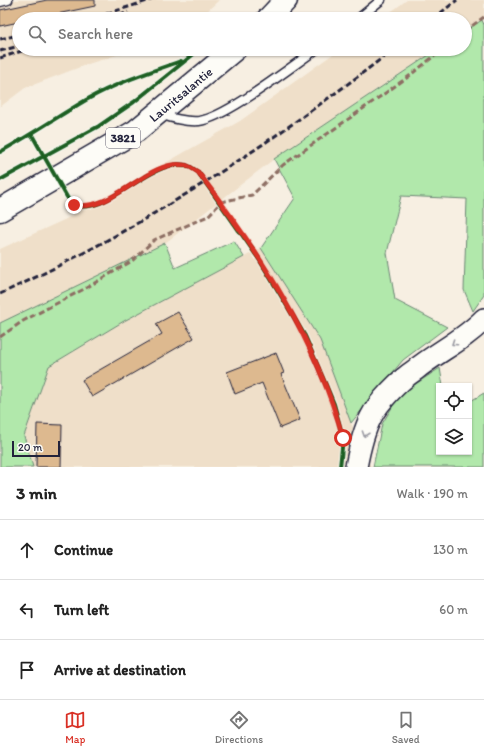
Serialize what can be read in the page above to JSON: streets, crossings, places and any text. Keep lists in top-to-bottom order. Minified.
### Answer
{"streets":{"main road":["Lauritsalantie","3821"]},"scale_bar":"20 m","page":{"search":"Search here","scale":"20 m","heading":["3 min","Walk · 190 m"],"list":[["Continue","130 m"],["Turn left","60 m"],"Arrive at destination"],"nav":["Map","Directions","Saved"]}}
